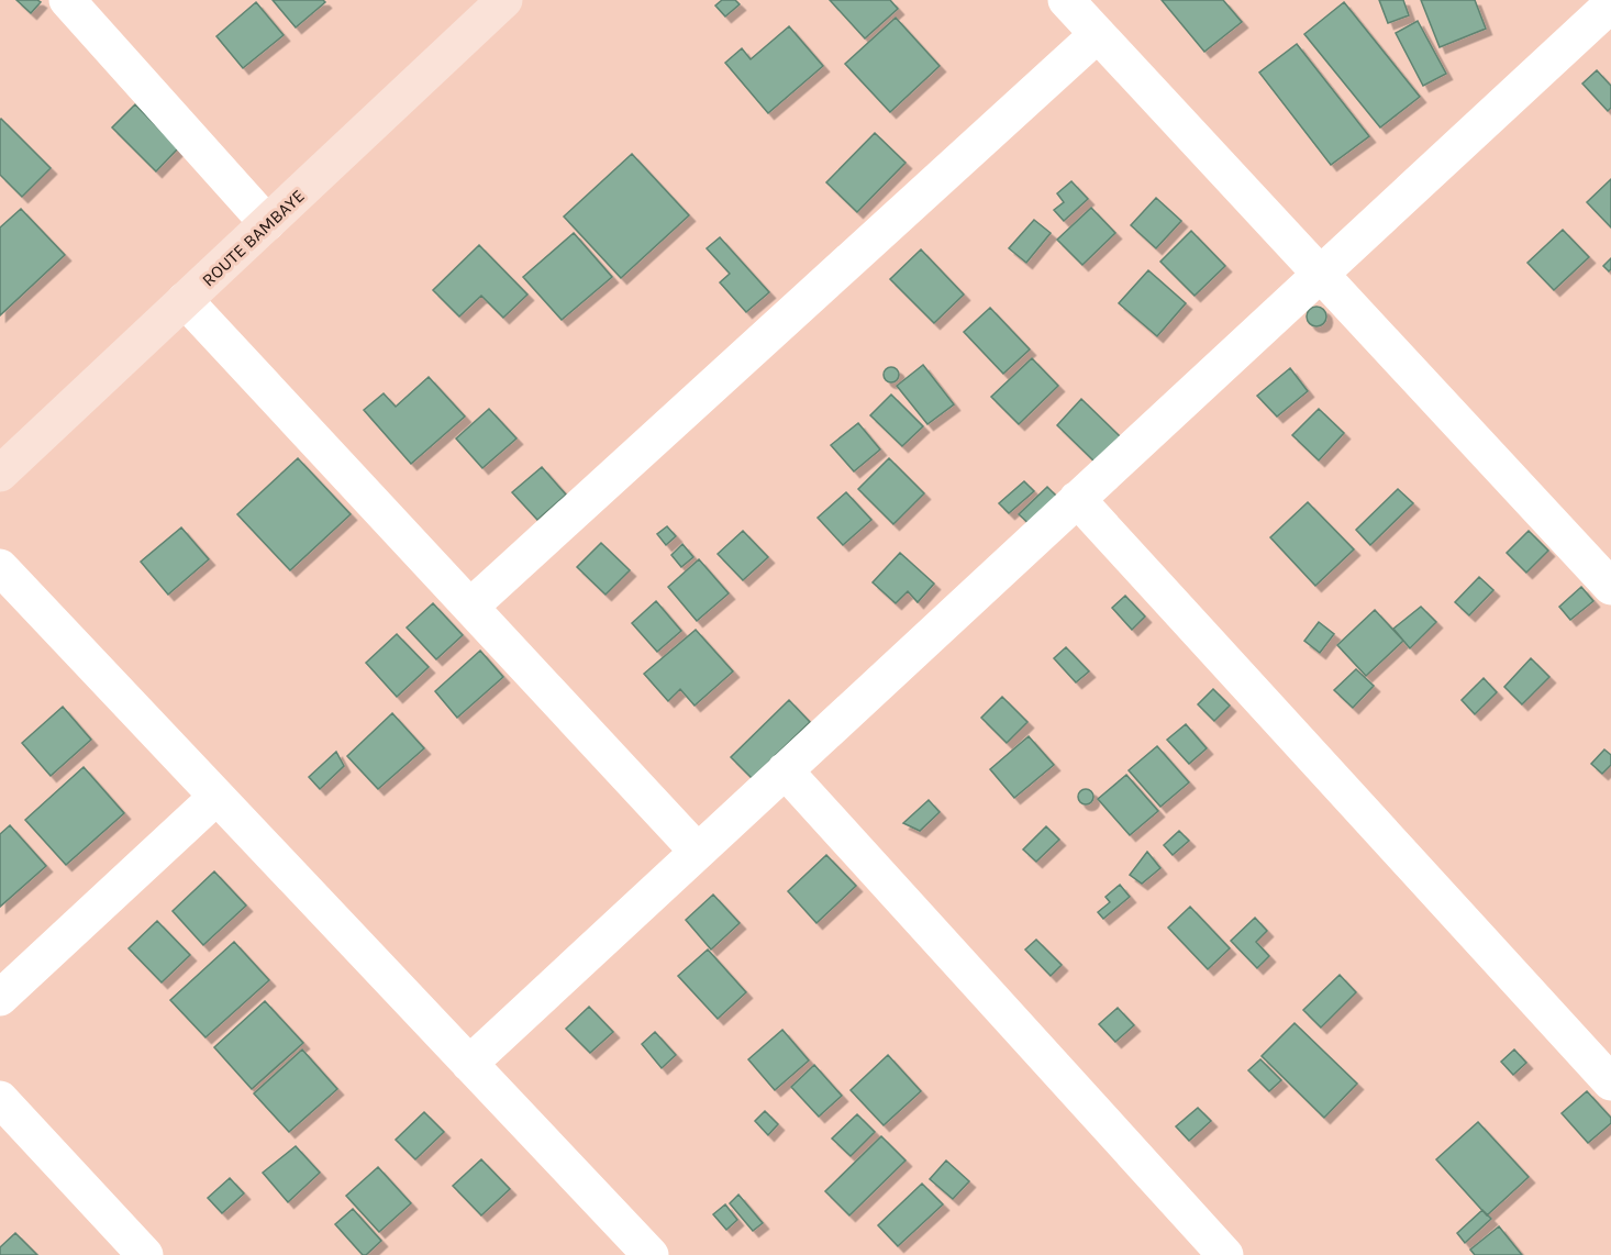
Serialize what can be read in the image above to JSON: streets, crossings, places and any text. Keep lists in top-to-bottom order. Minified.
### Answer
{"streets":{"street":["ROUTE BAMBAYE"]}}
